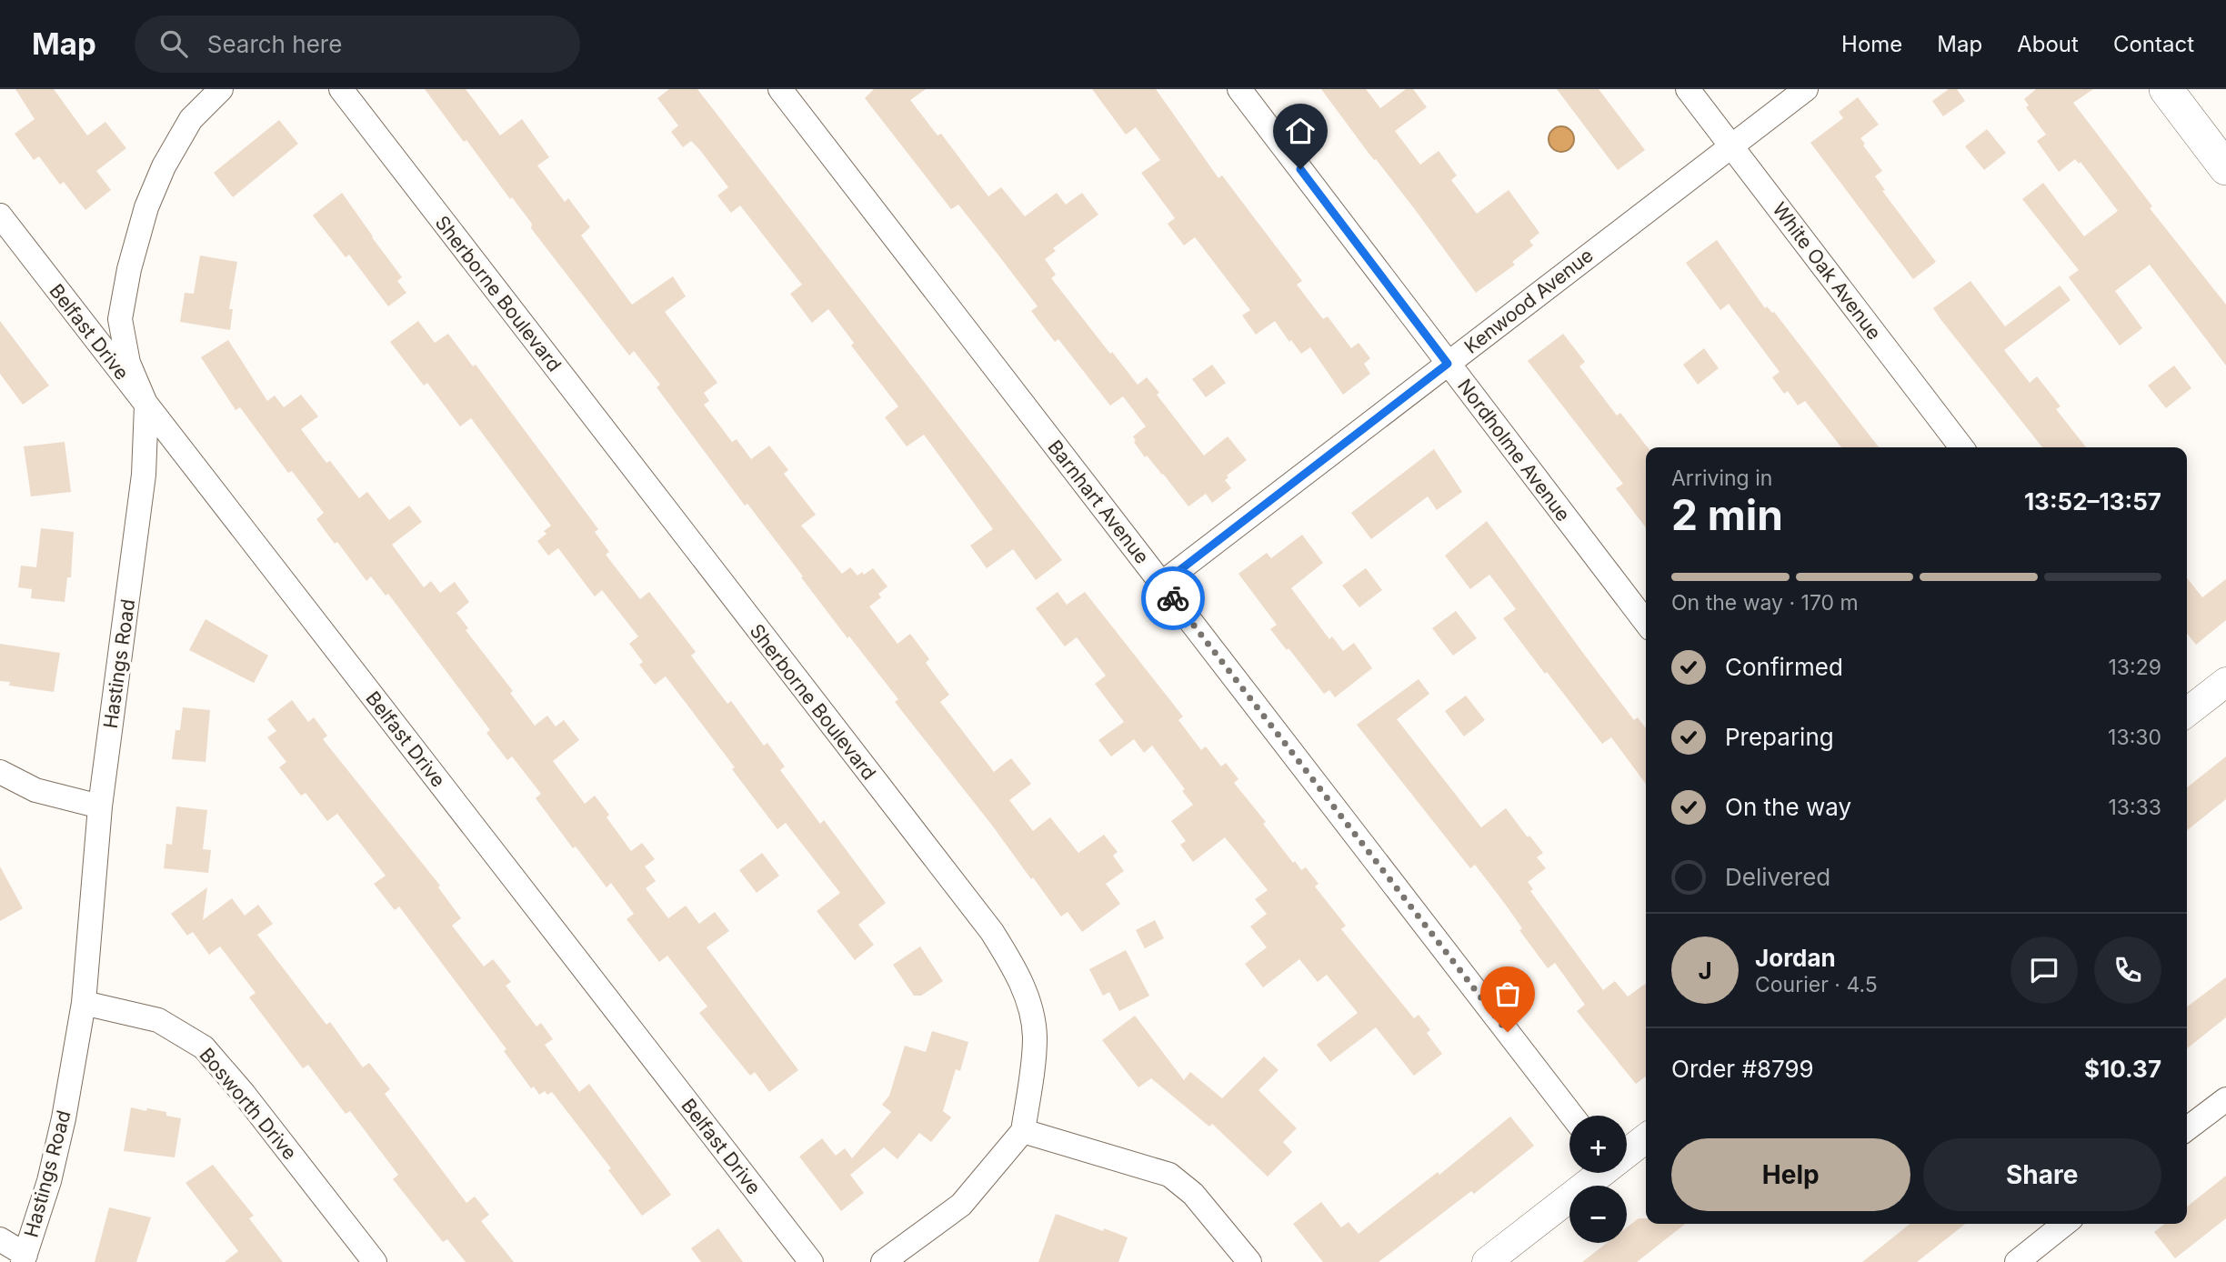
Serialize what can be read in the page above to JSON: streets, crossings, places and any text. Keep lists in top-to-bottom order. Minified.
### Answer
{"streets":{"street":["White Oak Avenue","Sherborne Boulevard","Kenwood Avenue","Belfast Drive","Nordholme Avenue","Barnhart Avenue","Hastings Road","Bosworth Drive"]},"crossings":[["White Oak Avenue","Kenwood Avenue"],["Kenwood Avenue","Nordholme Avenue"],["Kenwood Avenue","Barnhart Avenue"],["Belfast Drive","Hastings Road"],["Hastings Road","Bosworth Drive"]],"page":{"header":"Map","search":"Search here","nav":["Home","Map","About","Contact"],"heading":["2 min","Arriving in","13:52–13:57"],"panel":["Jordan","Courier · 4.5","Order #8799","$10.37"],"bar":"On the way · 170 m","list":[["Confirmed","13:29"],["Preparing","13:30"],["On the way","13:33"],"Delivered"],"round":"J","map_buttons":["+","−"],"buttons":["Help","Share"]}}
